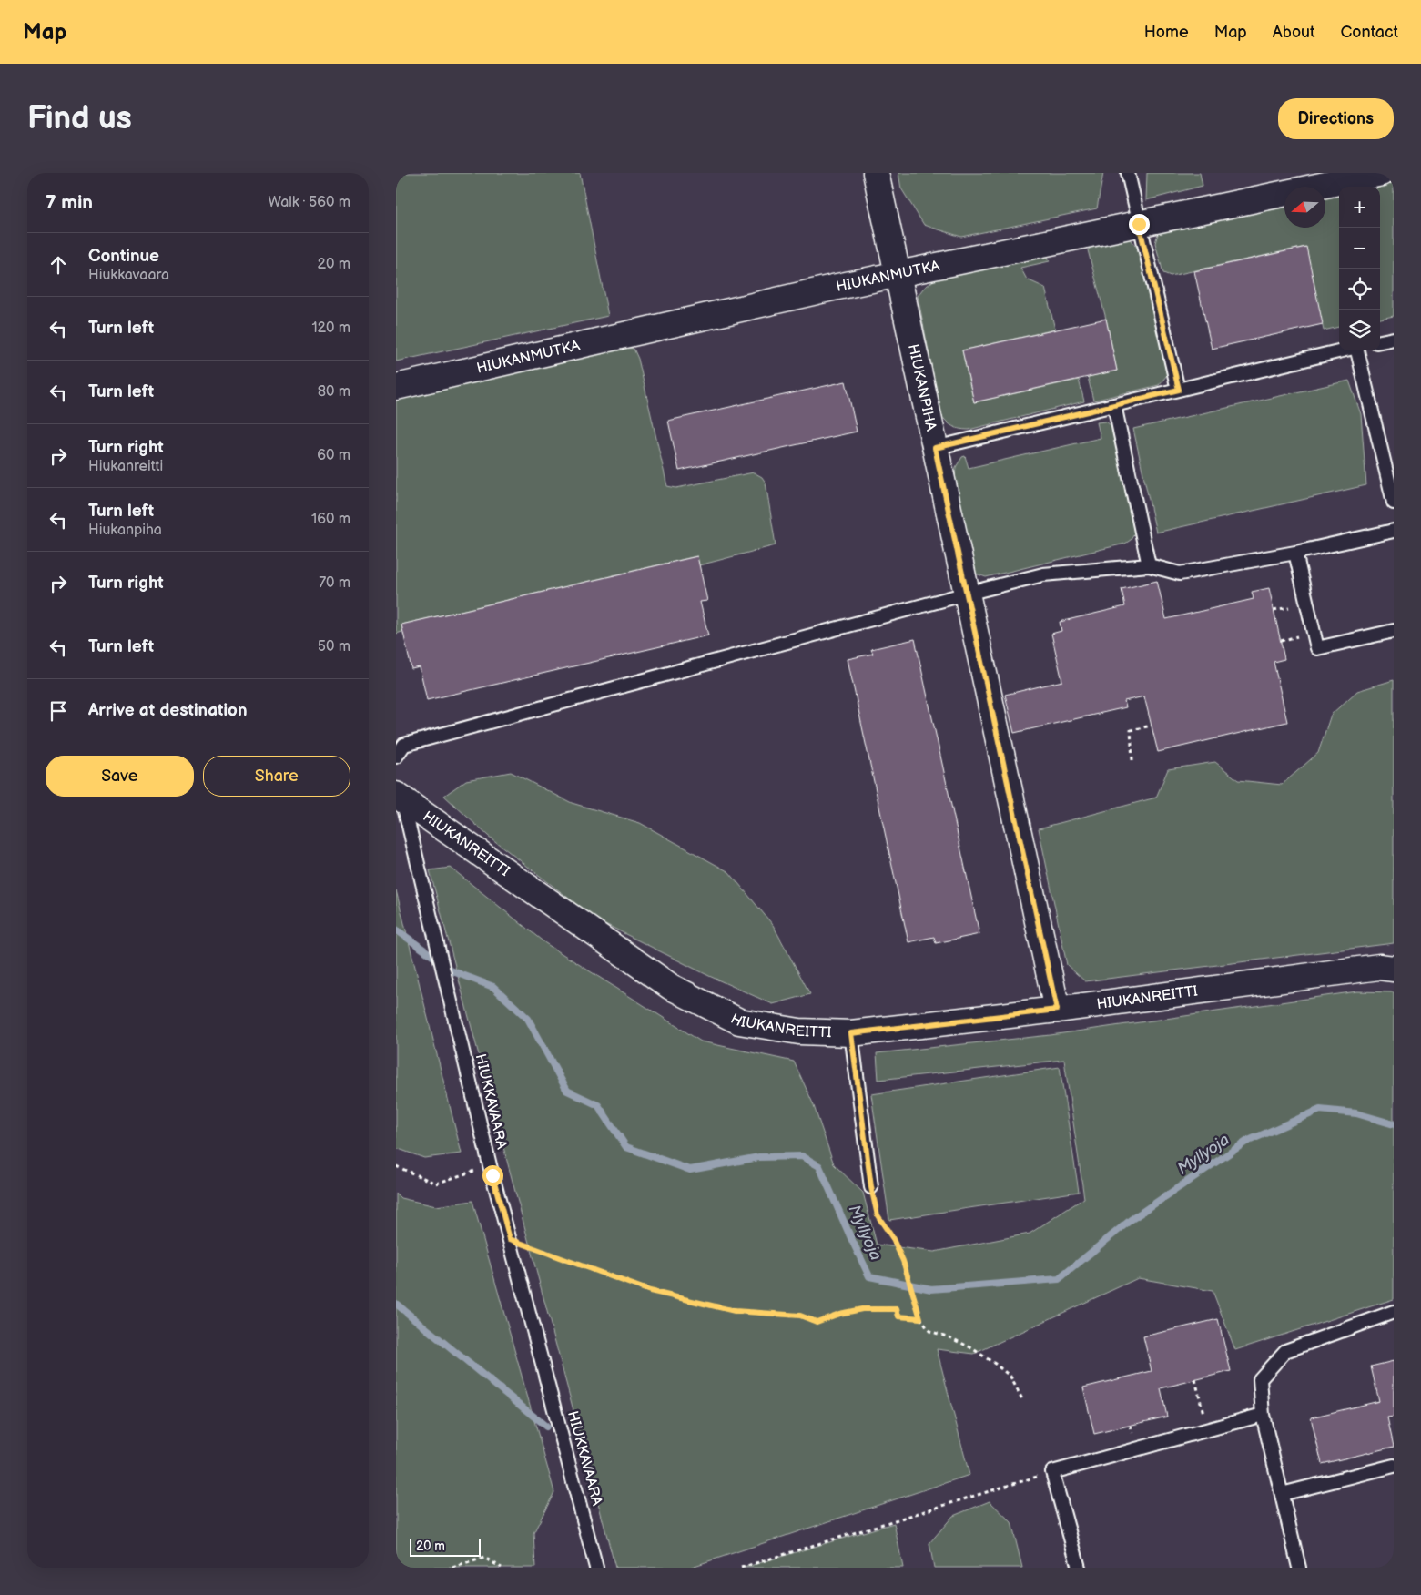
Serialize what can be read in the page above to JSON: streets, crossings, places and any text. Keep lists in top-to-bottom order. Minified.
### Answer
{"streets":{"street":["HIUKANMUTKA","HIUKANPIHA","HIUKANREITTI"],"lane":["HIUKKAVAARA"]},"crossings":[["HIUKANMUTKA","HIUKANPIHA"],["HIUKANPIHA","HIUKANREITTI"],["HIUKANREITTI","HIUKKAVAARA"]],"water":["Myllyoja"],"scale_bar":"20 m","north":"left","page":{"header":"Map","nav":["Home","Map","About","Contact"],"buttons":["Directions",["Save","Share"]],"title":"Find us","heading":["7 min","Walk · 560 m"],"map_buttons":["+","−"],"list":[["Continue","Hiukkavaara","20 m"],["Turn left","120 m"],["Turn left","80 m"],["Turn right","Hiukanreitti","60 m"],["Turn left","Hiukanpiha","160 m"],["Turn right","70 m"],["Turn left","50 m"],"Arrive at destination"],"scale":"20 m"}}
